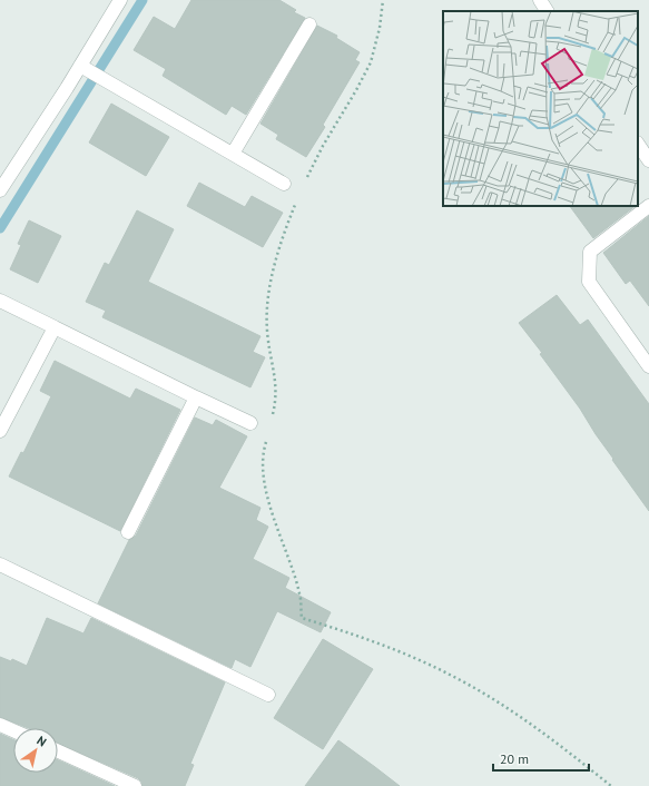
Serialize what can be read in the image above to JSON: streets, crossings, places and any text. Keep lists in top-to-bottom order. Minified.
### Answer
{"scale_bar":"20 m","north":"top right"}
